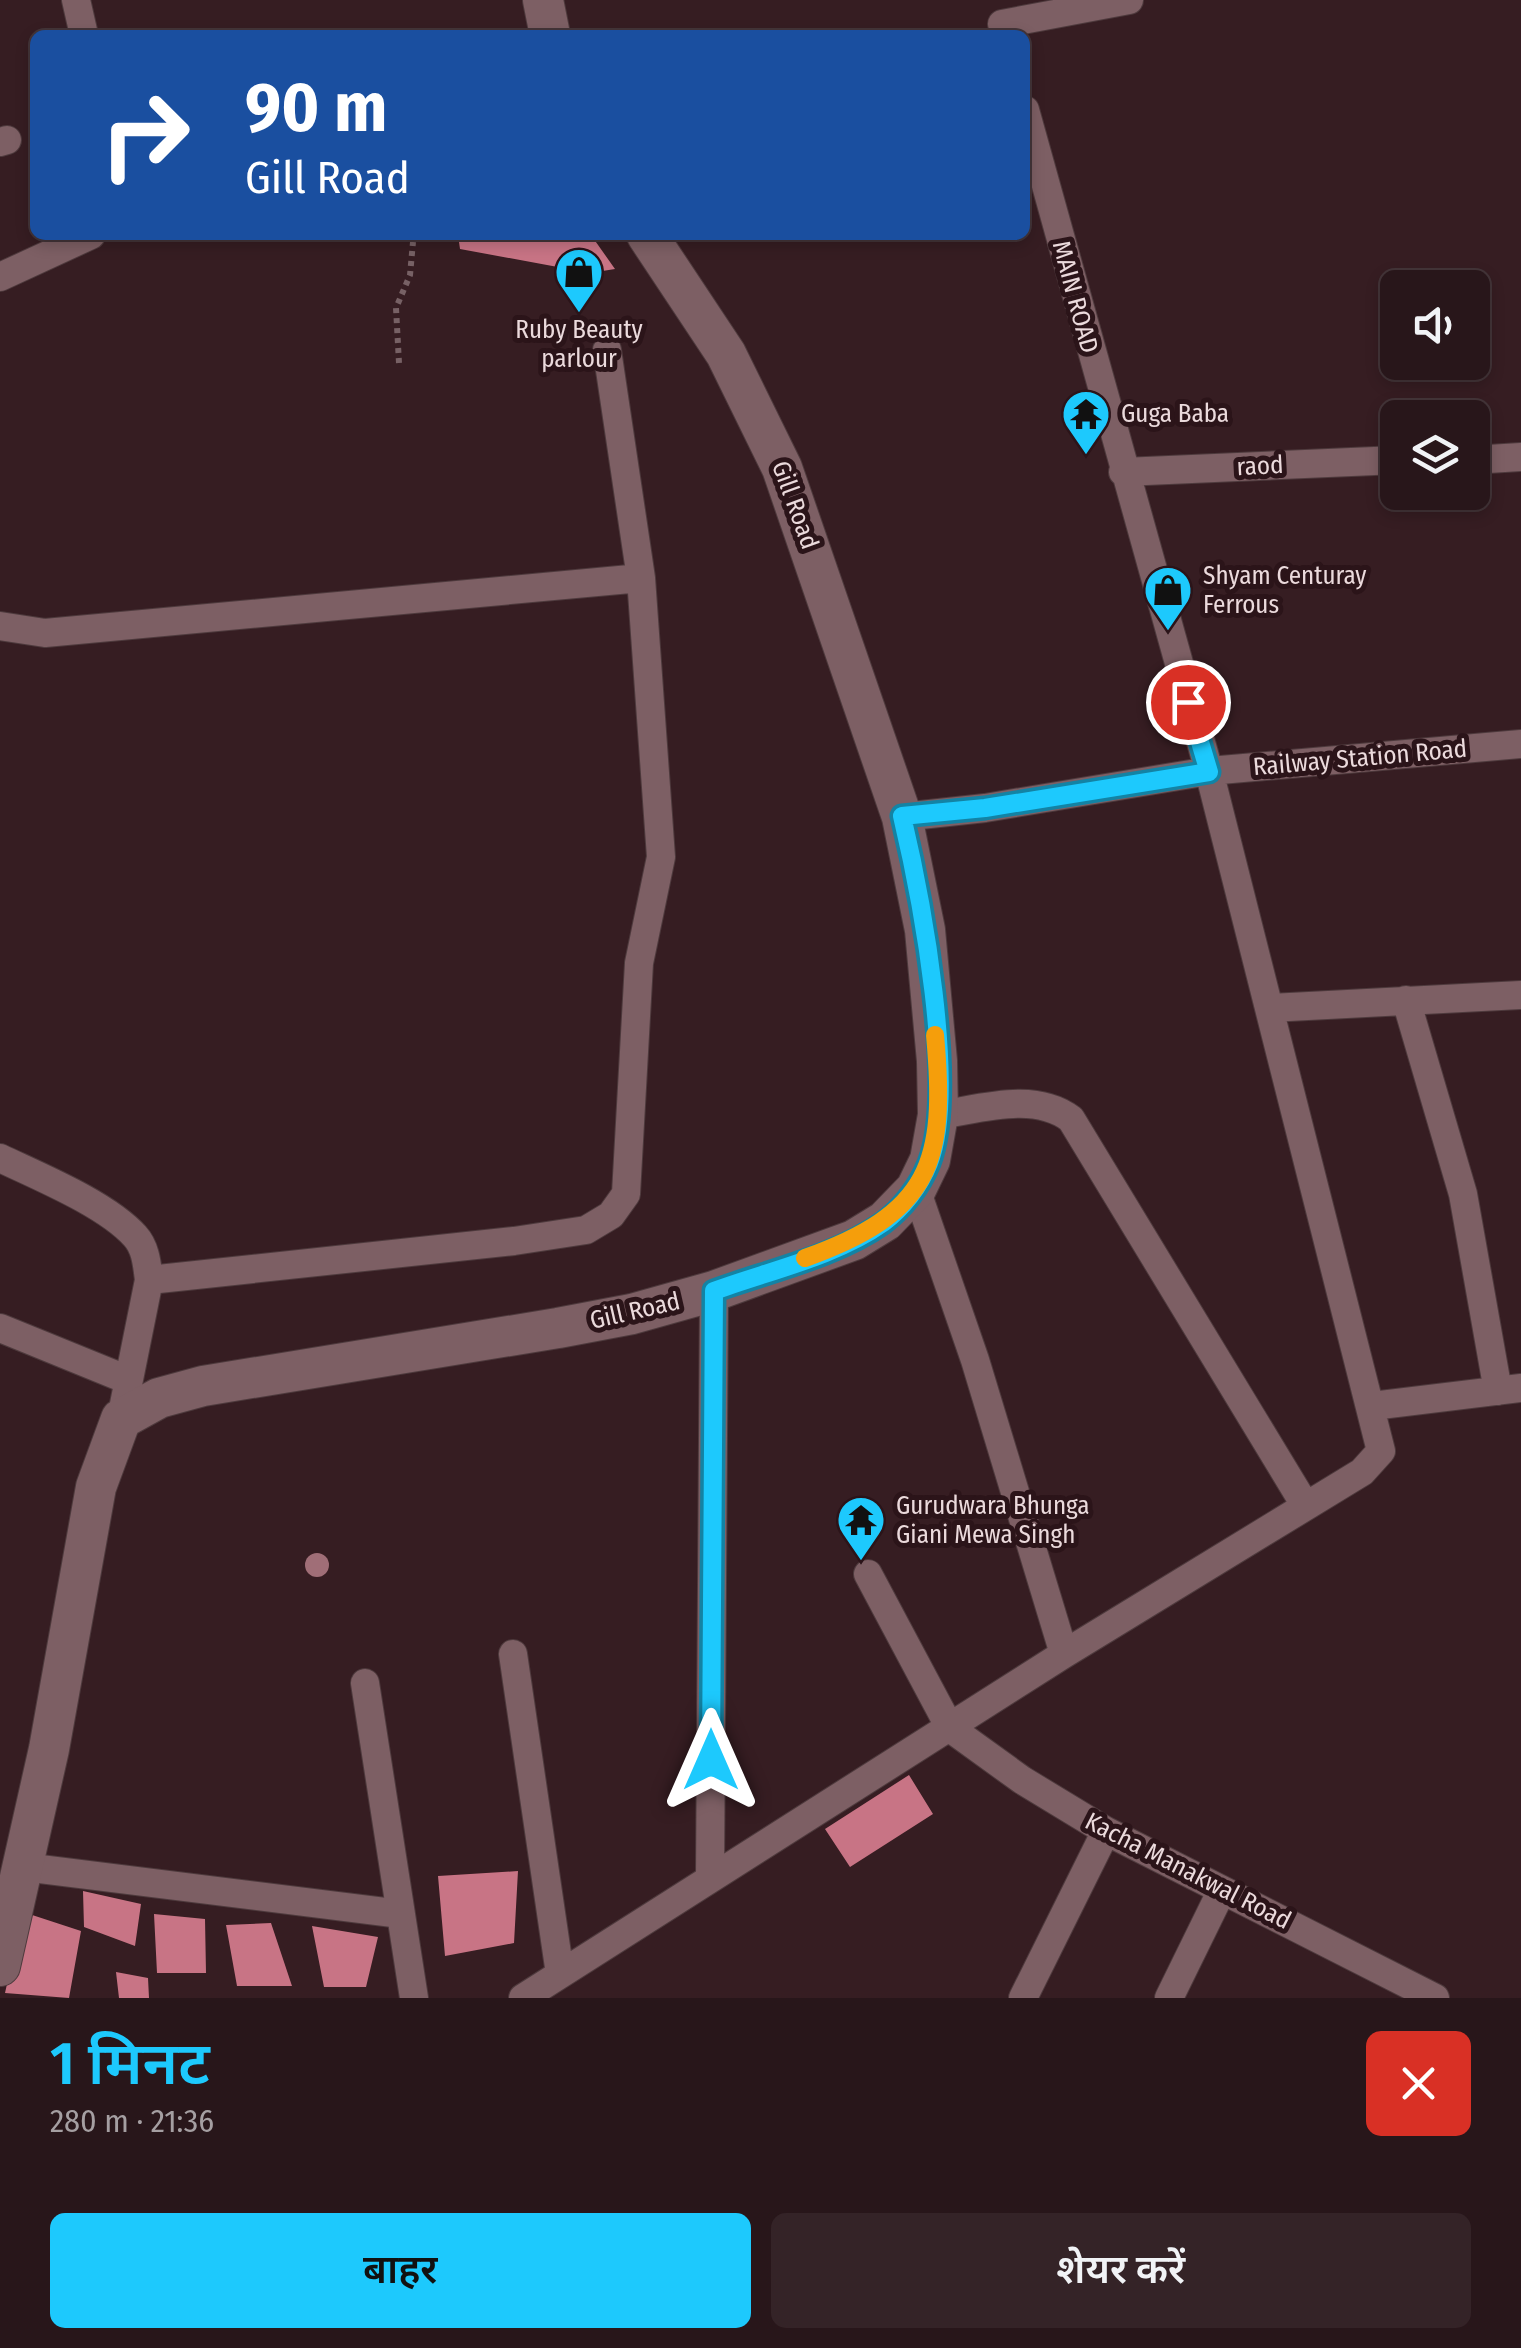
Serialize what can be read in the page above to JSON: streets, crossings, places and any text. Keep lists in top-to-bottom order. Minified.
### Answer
{"streets":{"street":["MAIN ROAD","raod","Gill Road","Railway Station Road","Kacha Manakwal Road"]},"crossings":[["MAIN ROAD","raod"],["MAIN ROAD","Railway Station Road"],["Gill Road","Railway Station Road"]],"places":{"shop":["Ruby Beauty parlour","Shyam Centuray Ferrous"],"temple":["Guga Baba","Gurudwara Bhunga Giani Mewa Singh"]},"page":{"turn":["90 m","Gill Road"],"heading":["1 मिनट","280 m · 21:36"],"buttons":["बाहर","शेयर करें"]}}
